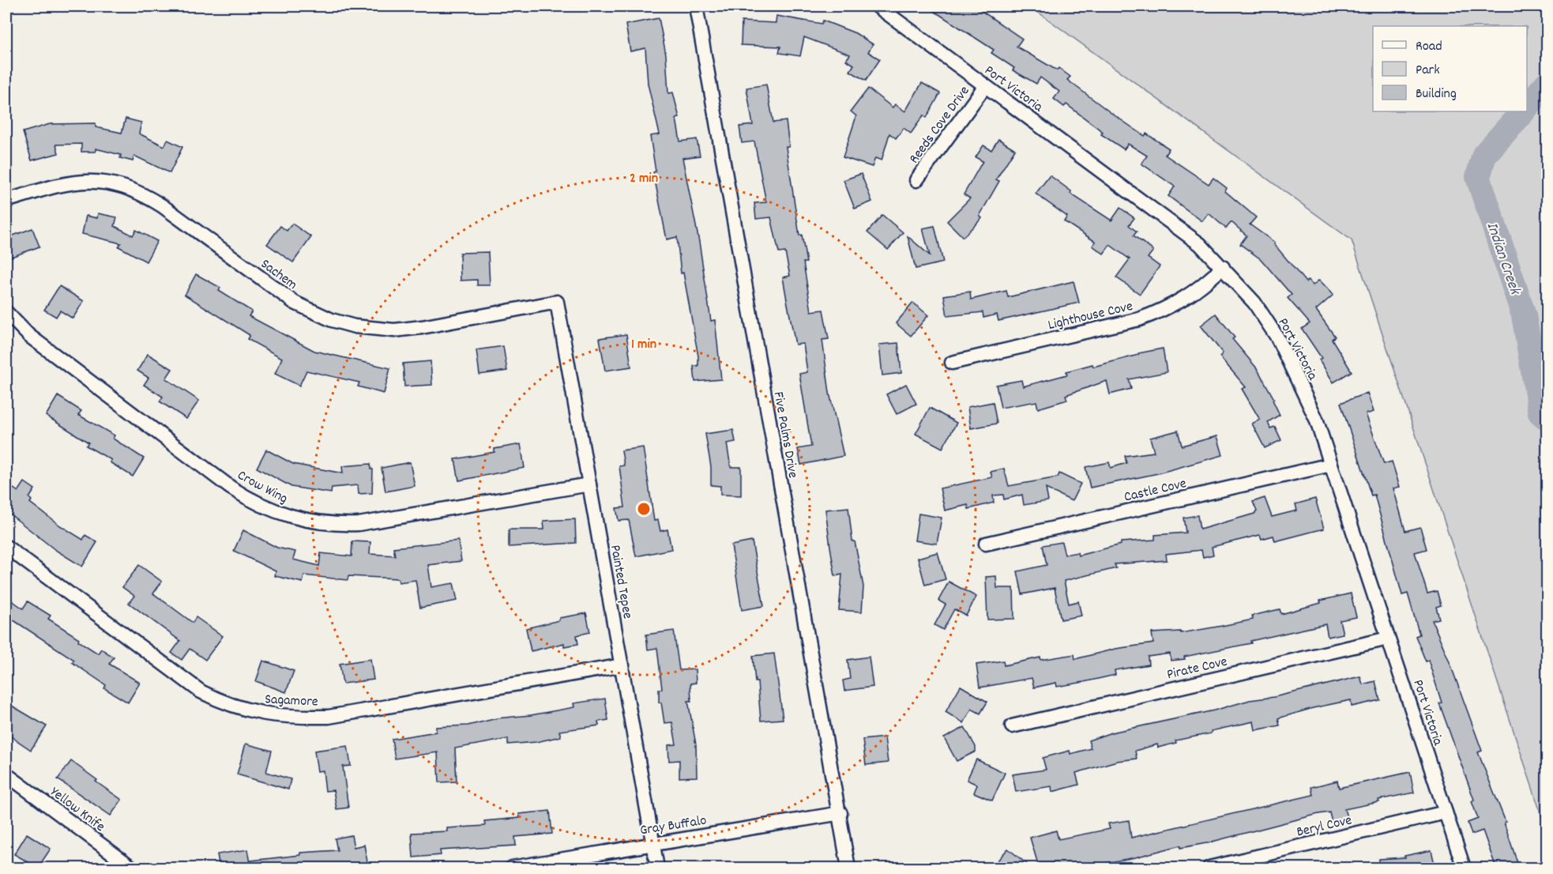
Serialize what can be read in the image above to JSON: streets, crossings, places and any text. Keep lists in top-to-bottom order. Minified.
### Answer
{"streets":{"street":["Port Victoria","Reeds Cove Drive","Sachem","Lighthouse Cove","Five Palms Drive","Crow Wing","Castle Cove","Painted Tepee","Pirate Cove","Sagamore","Yellow Knife","Gray Buffalo","Beryl Cove"]},"crossings":[["Port Victoria","Reeds Cove Drive"],["Port Victoria","Lighthouse Cove"],["Port Victoria","Castle Cove"],["Port Victoria","Pirate Cove"],["Port Victoria","Beryl Cove"],["Sachem","Painted Tepee"],["Five Palms Drive","Gray Buffalo"],["Crow Wing","Painted Tepee"],["Painted Tepee","Sagamore"],["Painted Tepee","Gray Buffalo"]],"water":["Indian Creek"],"legend":["Road","Park","Building"],"rings":["2 min","1 min"]}
